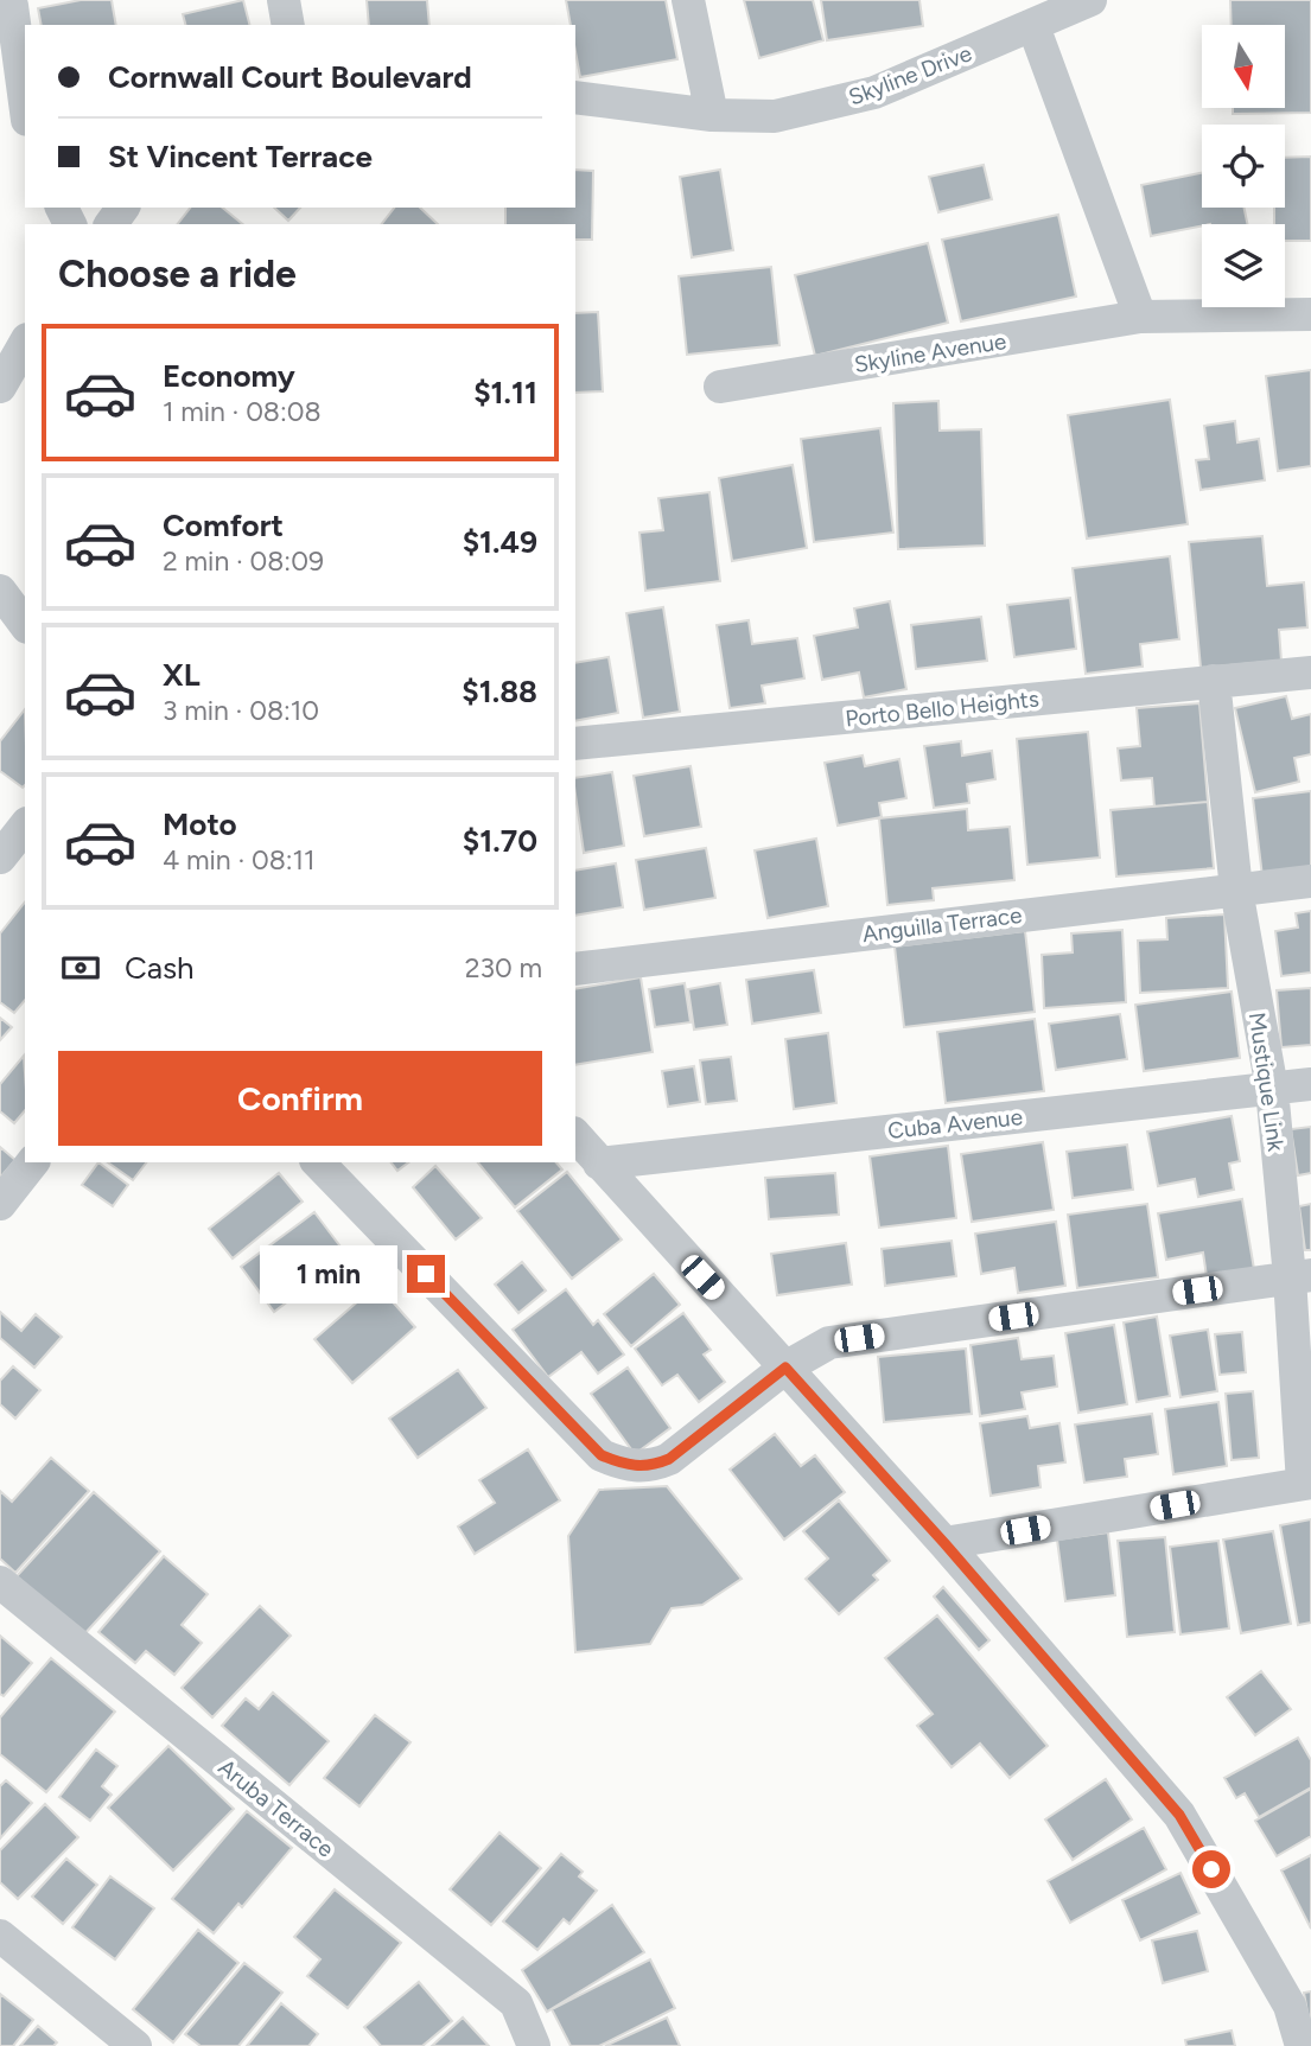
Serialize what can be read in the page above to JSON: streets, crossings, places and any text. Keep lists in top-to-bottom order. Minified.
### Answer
{"streets":{"street":["Skyline Drive","Skyline Avenue","Porto Bello Heights","Anguilla Terrace","Mustique Link","Cuba Avenue","Aruba Terrace"]},"crossings":[["Porto Bello Heights","Mustique Link"],["Anguilla Terrace","Mustique Link"],["Mustique Link","Cuba Avenue"]],"north":"bottom","page":{"banner":["Cornwall Court Boulevard","St Vincent Terrace"],"heading":"Choose a ride","list":[{"name":"Economy","note":"1 min · 08:08","value":"$1.11"},{"name":"Comfort","note":"2 min · 08:09","value":"$1.49"},{"name":"XL","note":"3 min · 08:10","value":"$1.88"},{"name":"Moto","note":"4 min · 08:11","value":"$1.70"}],"pay":["Cash","230 m"],"buttons":"Confirm","bubble":"1 min"}}
